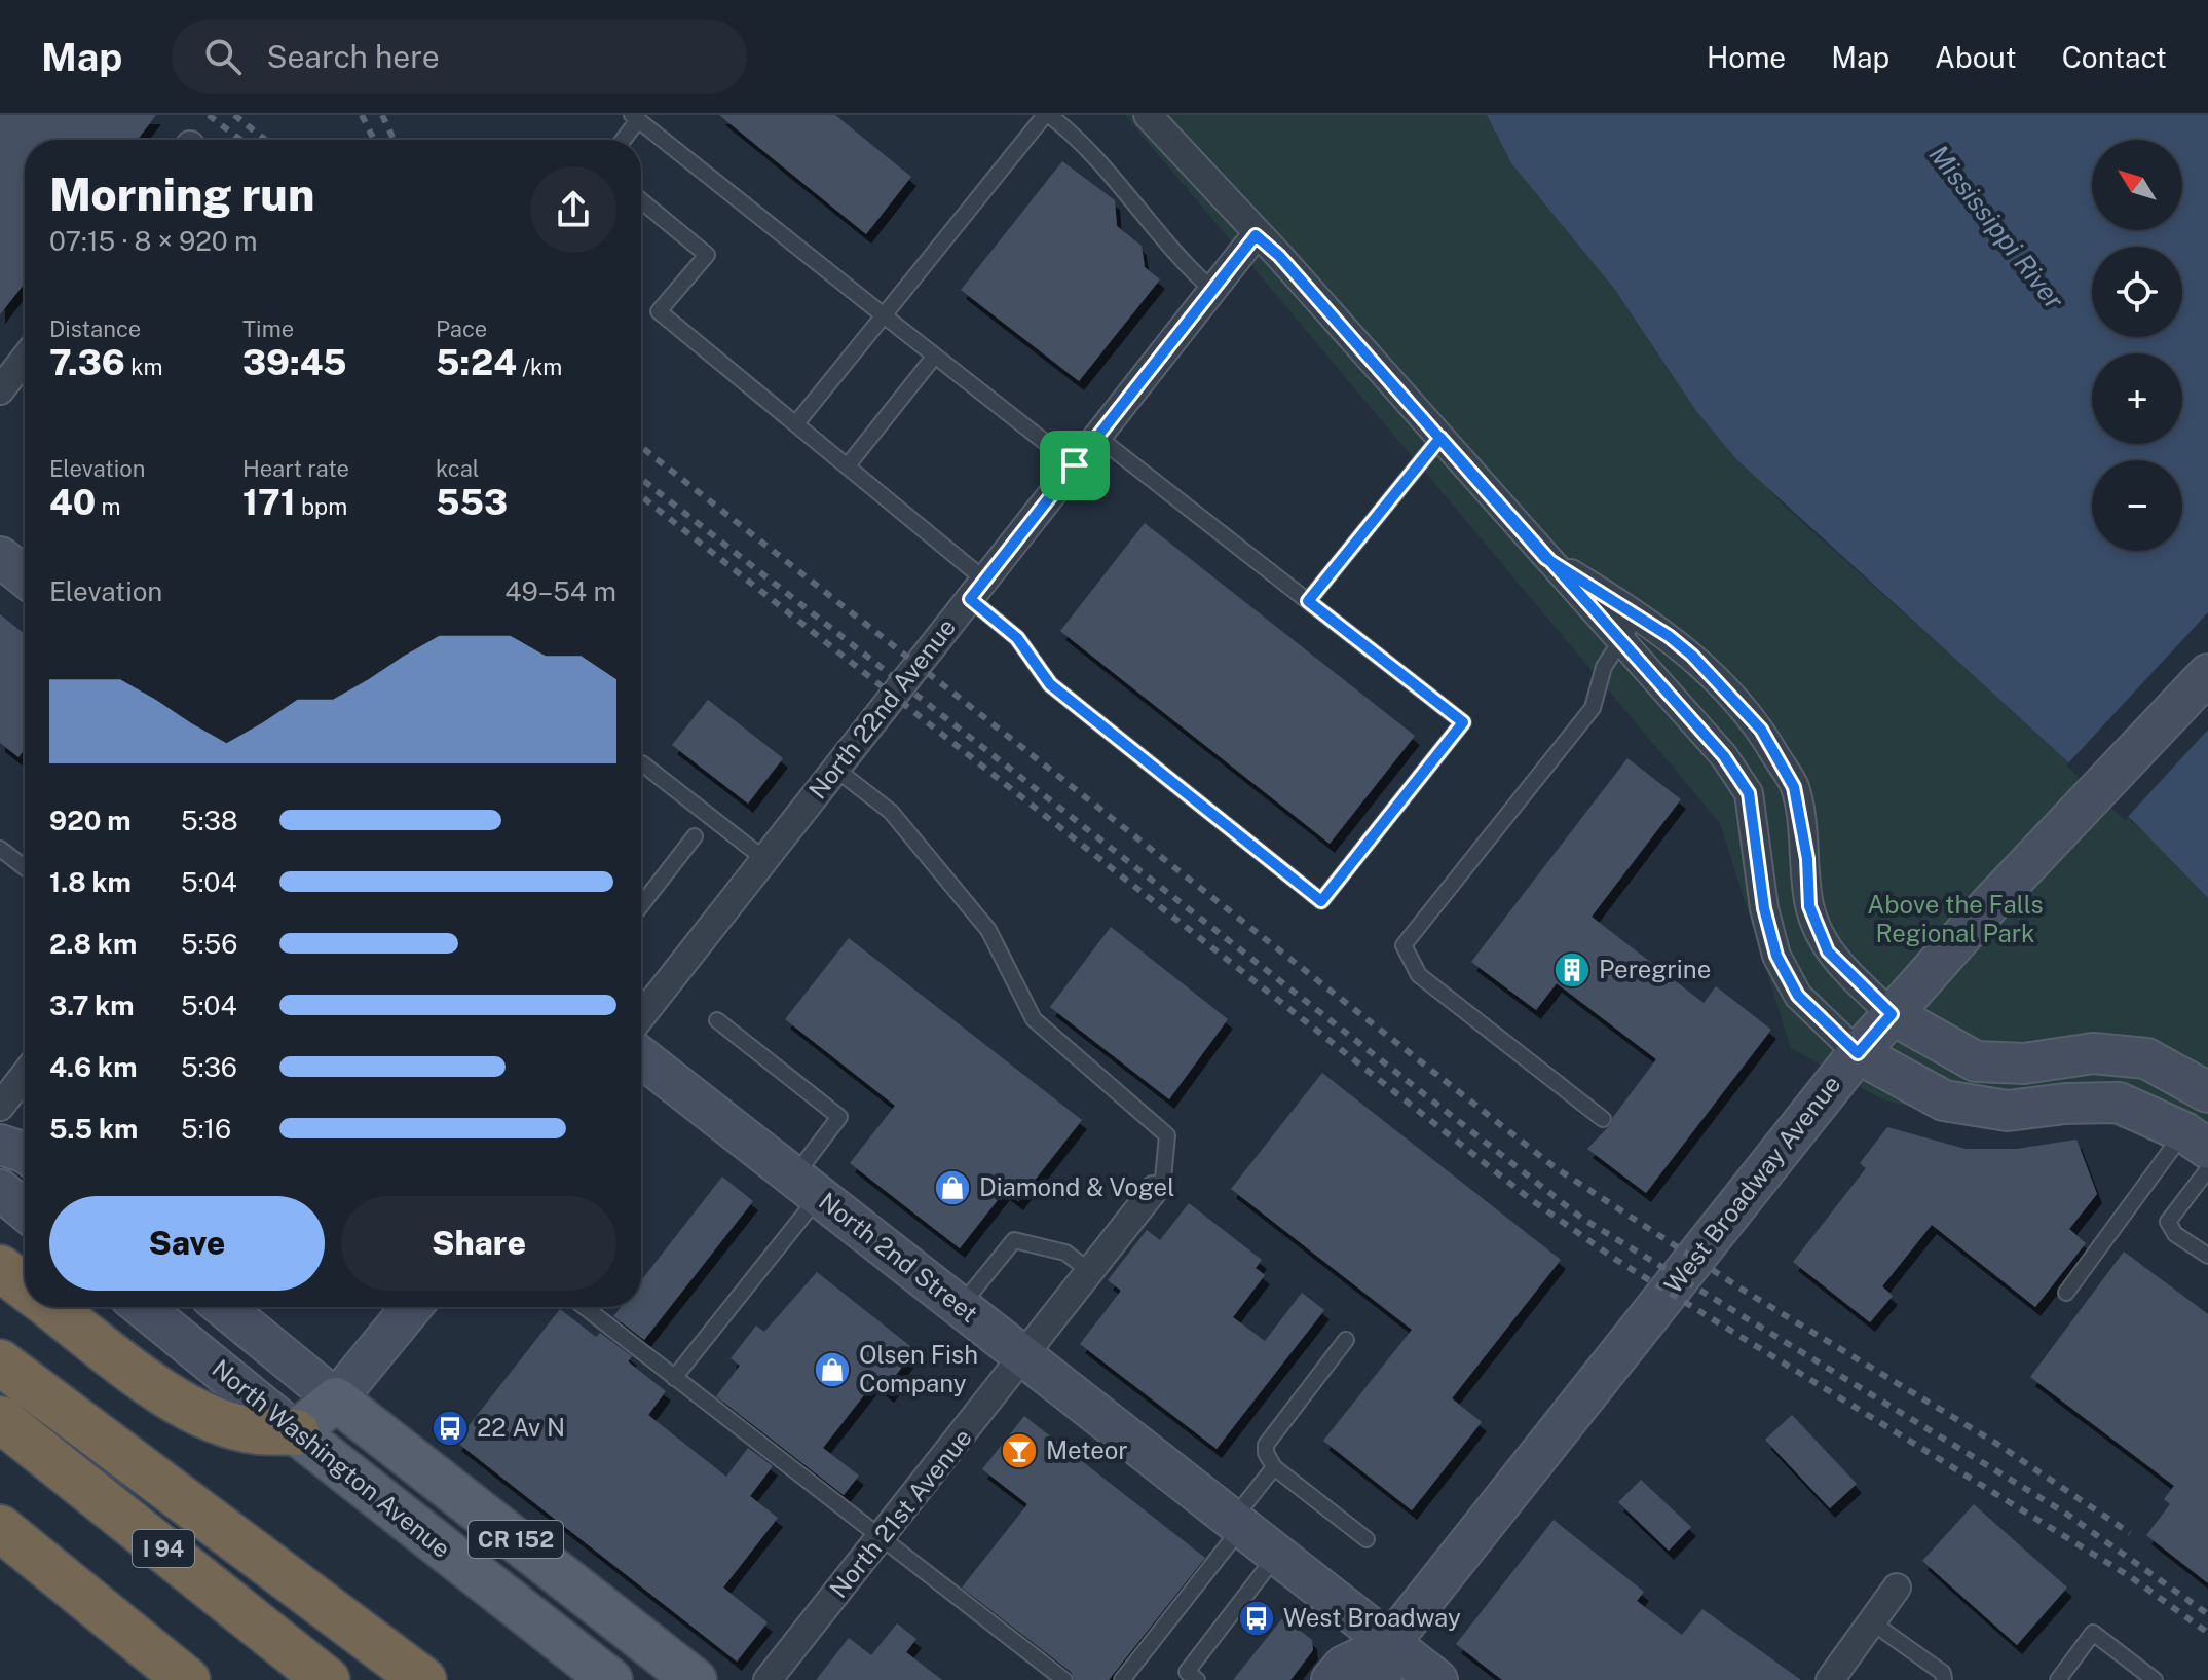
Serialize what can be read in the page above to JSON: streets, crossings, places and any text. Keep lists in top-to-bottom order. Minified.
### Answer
{"streets":{"highway":["I 94"],"main road":["North Washington Avenue","CR 152"],"street":["North 22nd Avenue","West Broadway Avenue","North 2nd Street","North 21st Avenue"]},"crossings":[["West Broadway Avenue","North 2nd Street"],["North 2nd Street","North 21st Avenue"]],"water":["Mississippi River"],"parks":["Above the Falls Regional Park"],"places":{"building":["Peregrine"],"shop":["Diamond & Vogel","Olsen Fish Company"],"bus stop":["22 Av N","West Broadway"],"bar":["Meteor"]},"north":"top left","page":{"header":"Map","search":"Search here","nav":["Home","Map","About","Contact"],"map_buttons":["+","−"],"heading":["Morning run","07:15 · 8 × 920 m"],"stats":[["Distance","7.36 km"],["Time","39:45"],["Pace","5:24 /km"],["Elevation","40 m"],["Heart rate","171 bpm"],["kcal","553"]],"chart":["Elevation","49–54 m"],"list":[{"name":"920 m","note":"5:38"},{"name":"1.8 km","note":"5:04"},{"name":"2.8 km","note":"5:56"},{"name":"3.7 km","note":"5:04"},{"name":"4.6 km","note":"5:36"},{"name":"5.5 km","note":"5:16"}],"buttons":["Save","Share"]}}
